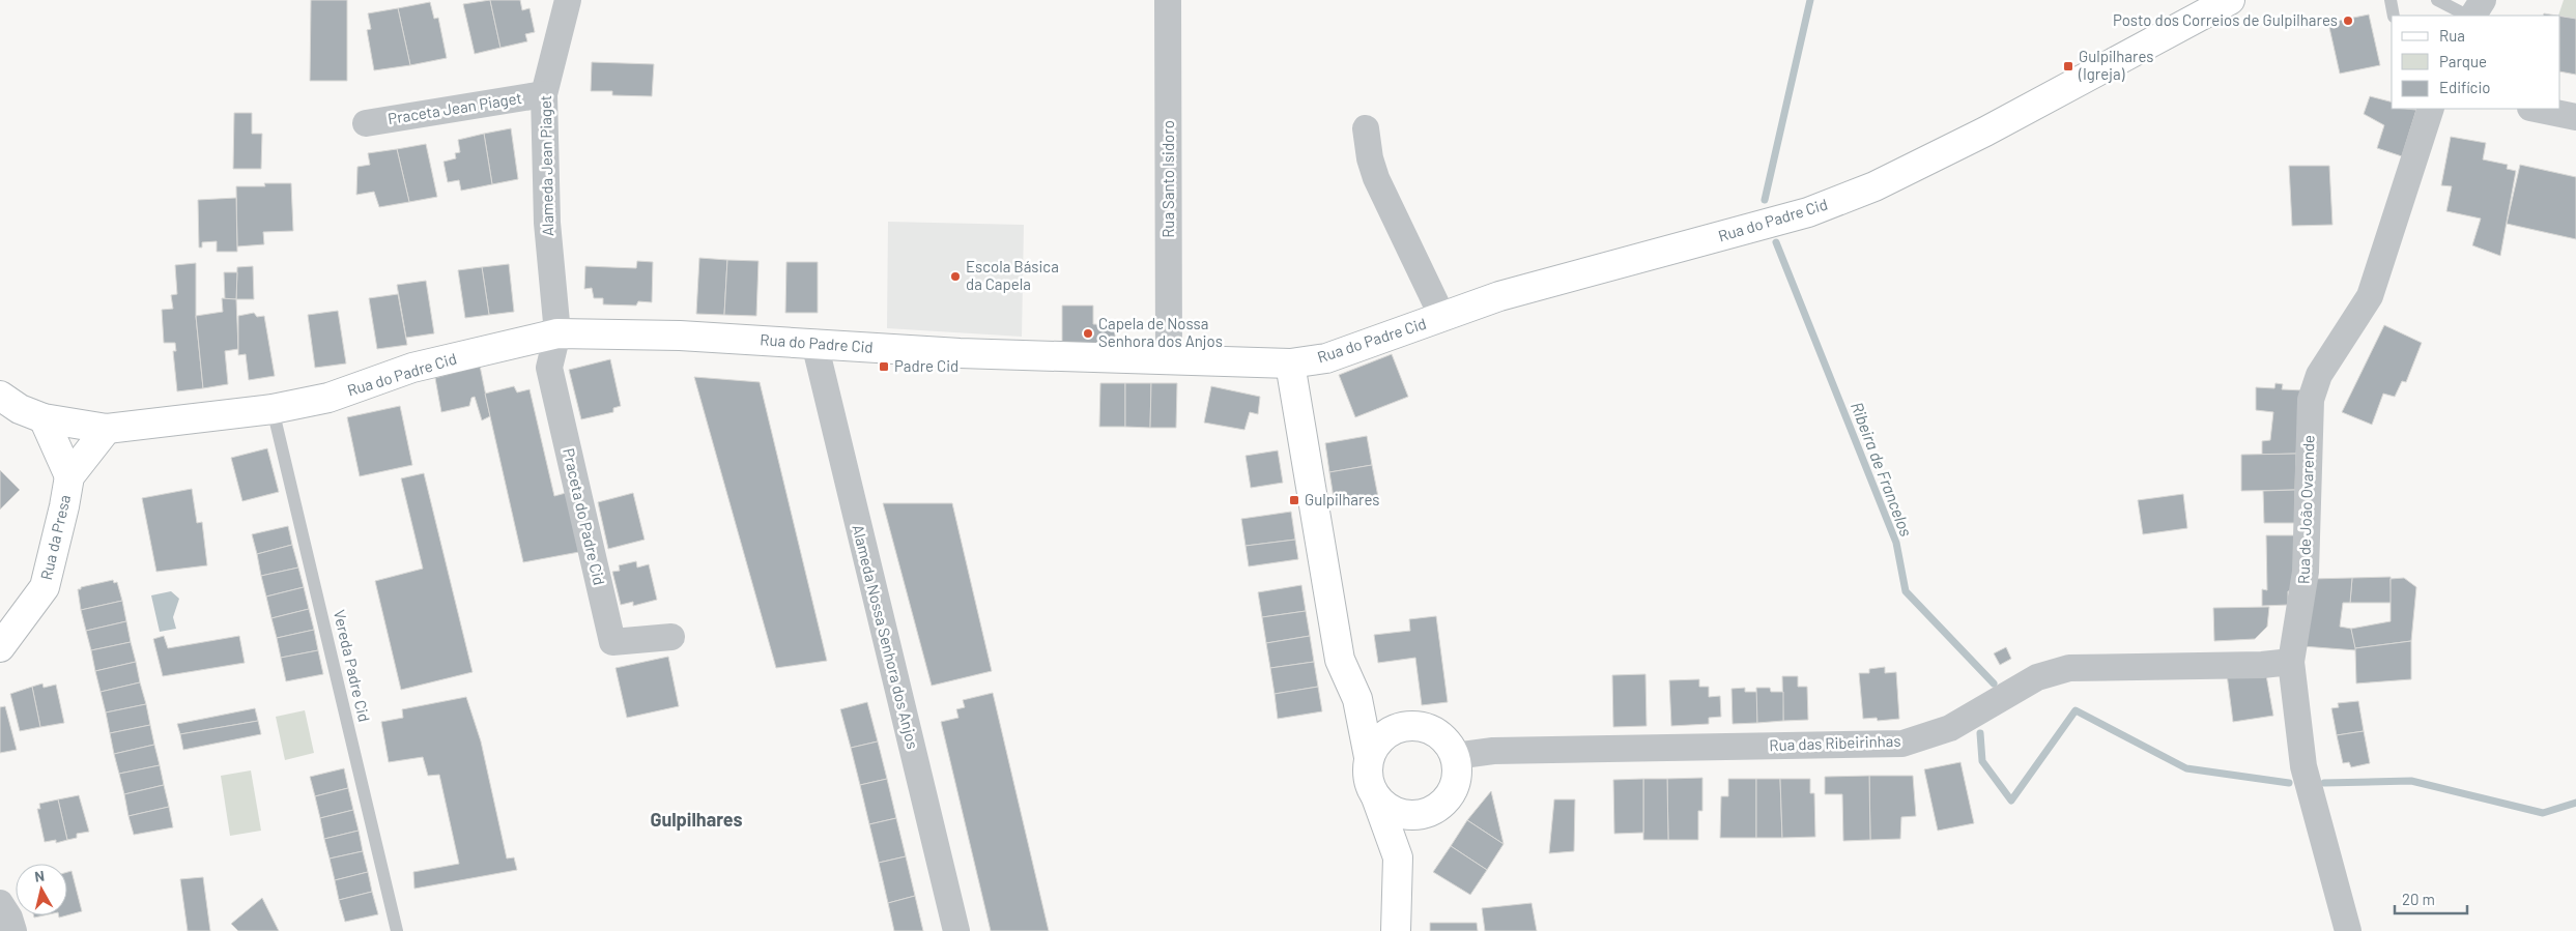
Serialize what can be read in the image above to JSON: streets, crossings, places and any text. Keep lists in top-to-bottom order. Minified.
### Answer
{"streets":{"street":["Praceta Jean Piaget","Alameda Jean Piaget","Rua Santo Isidoro","Rua do Padre Cid","Rua de João Ovarende","Praceta do Padre Cid","Rua da Presa","Alameda Nossa Senhora dos Anjos","Rua das Ribeirinhas"],"lane":["Vereda Padre Cid"]},"crossings":[["Praceta Jean Piaget","Alameda Jean Piaget"],["Alameda Jean Piaget","Rua do Padre Cid"],["Alameda Jean Piaget","Praceta do Padre Cid"],["Rua Santo Isidoro","Rua do Padre Cid"],["Rua do Padre Cid","Praceta do Padre Cid"],["Rua do Padre Cid","Rua da Presa"],["Rua do Padre Cid","Alameda Nossa Senhora dos Anjos"],["Rua do Padre Cid","Vereda Padre Cid"],["Rua de João Ovarende","Rua das Ribeirinhas"]],"districts":["Gulpilhares"],"water":["Ribeira de Francelos"],"places":{"other":["Posto dos Correios de Gulpilhares","Escola Básica da Capela","Capela de Nossa Senhora dos Anjos"],"transit":["Gulpilhares (Igreja)","Padre Cid","Gulpilhares"]},"legend":["Rua","Parque","Edifício"],"scale_bar":"20 m","north":"top"}
